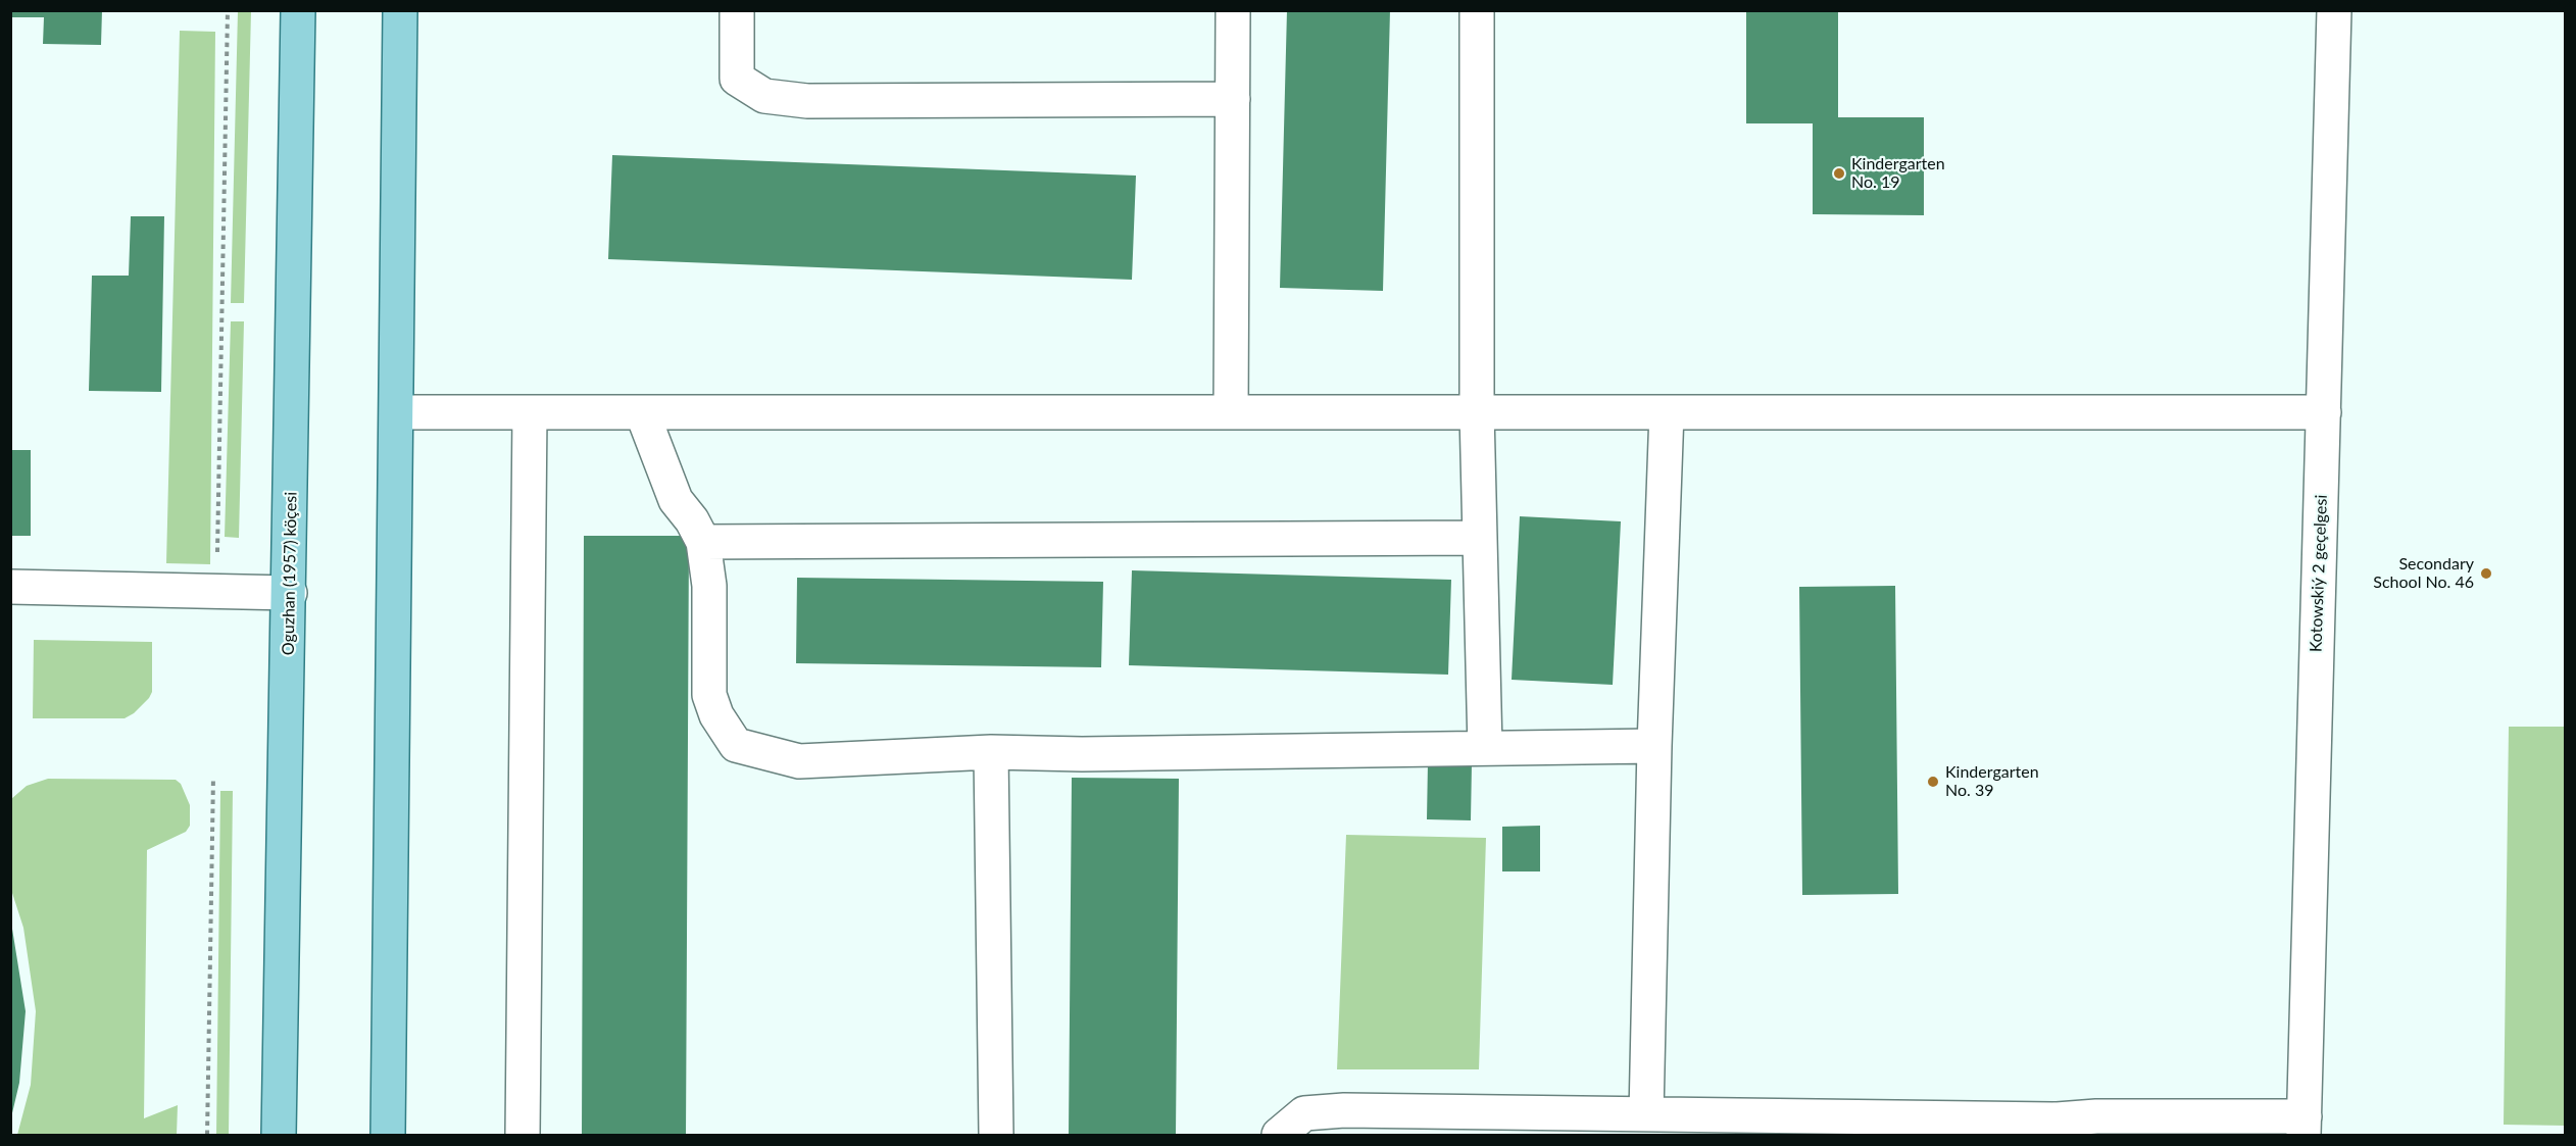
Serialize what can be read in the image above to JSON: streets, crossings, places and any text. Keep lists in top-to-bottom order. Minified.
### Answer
{"streets":{"main road":["Oguzhan (1957) köçesi"],"street":["Kotowskiý 2 geçelgesi"]},"places":["Kindergarten No. 19","Secondary School No. 46","Kindergarten No. 39"]}
